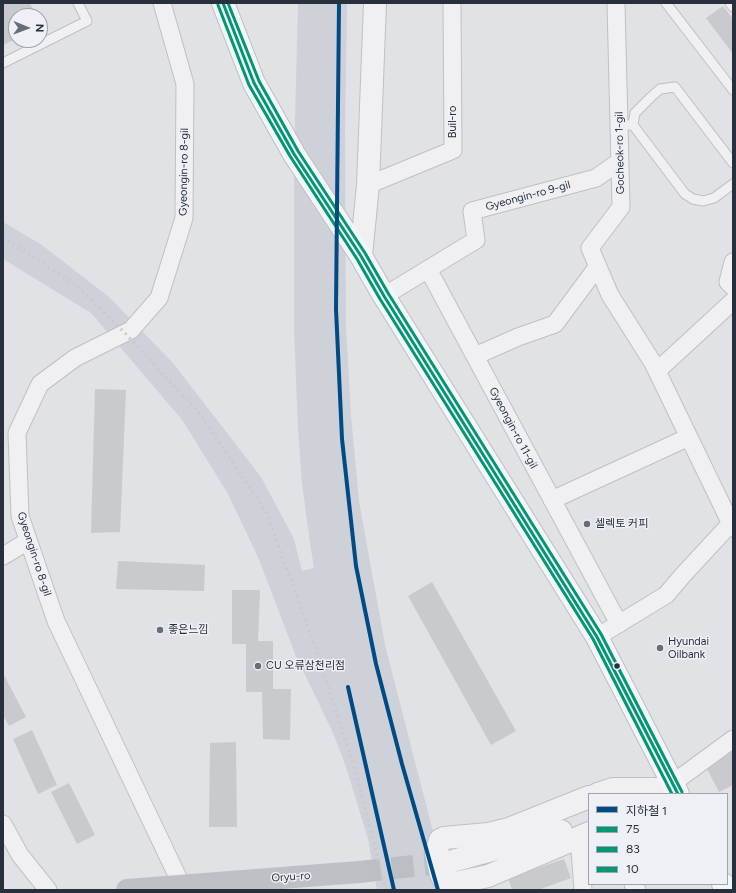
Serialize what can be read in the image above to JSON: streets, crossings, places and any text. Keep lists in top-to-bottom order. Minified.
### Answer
{"streets":{"main road":["Oryu-ro"],"street":["Buil-ro","Gocheok-ro 1-gil","Gyeongin-ro 8-gil","Gyeongin-ro 9-gil","Gyeongin-ro 11-gil"]},"crossings":[["Gocheok-ro 1-gil","Gyeongin-ro 9-gil"],["Gyeongin-ro 8-gil","Oryu-ro"],["Gyeongin-ro 9-gil","Gyeongin-ro 11-gil"]],"places":["셀렉토 커피","좋은느낌","Hyundai Oilbank","CU 오류삼천리점"],"lines":["metro line 1","transit line 75","transit line 10","transit line 83"],"legend":["지하철 1","75","83","10"],"north":"right"}
